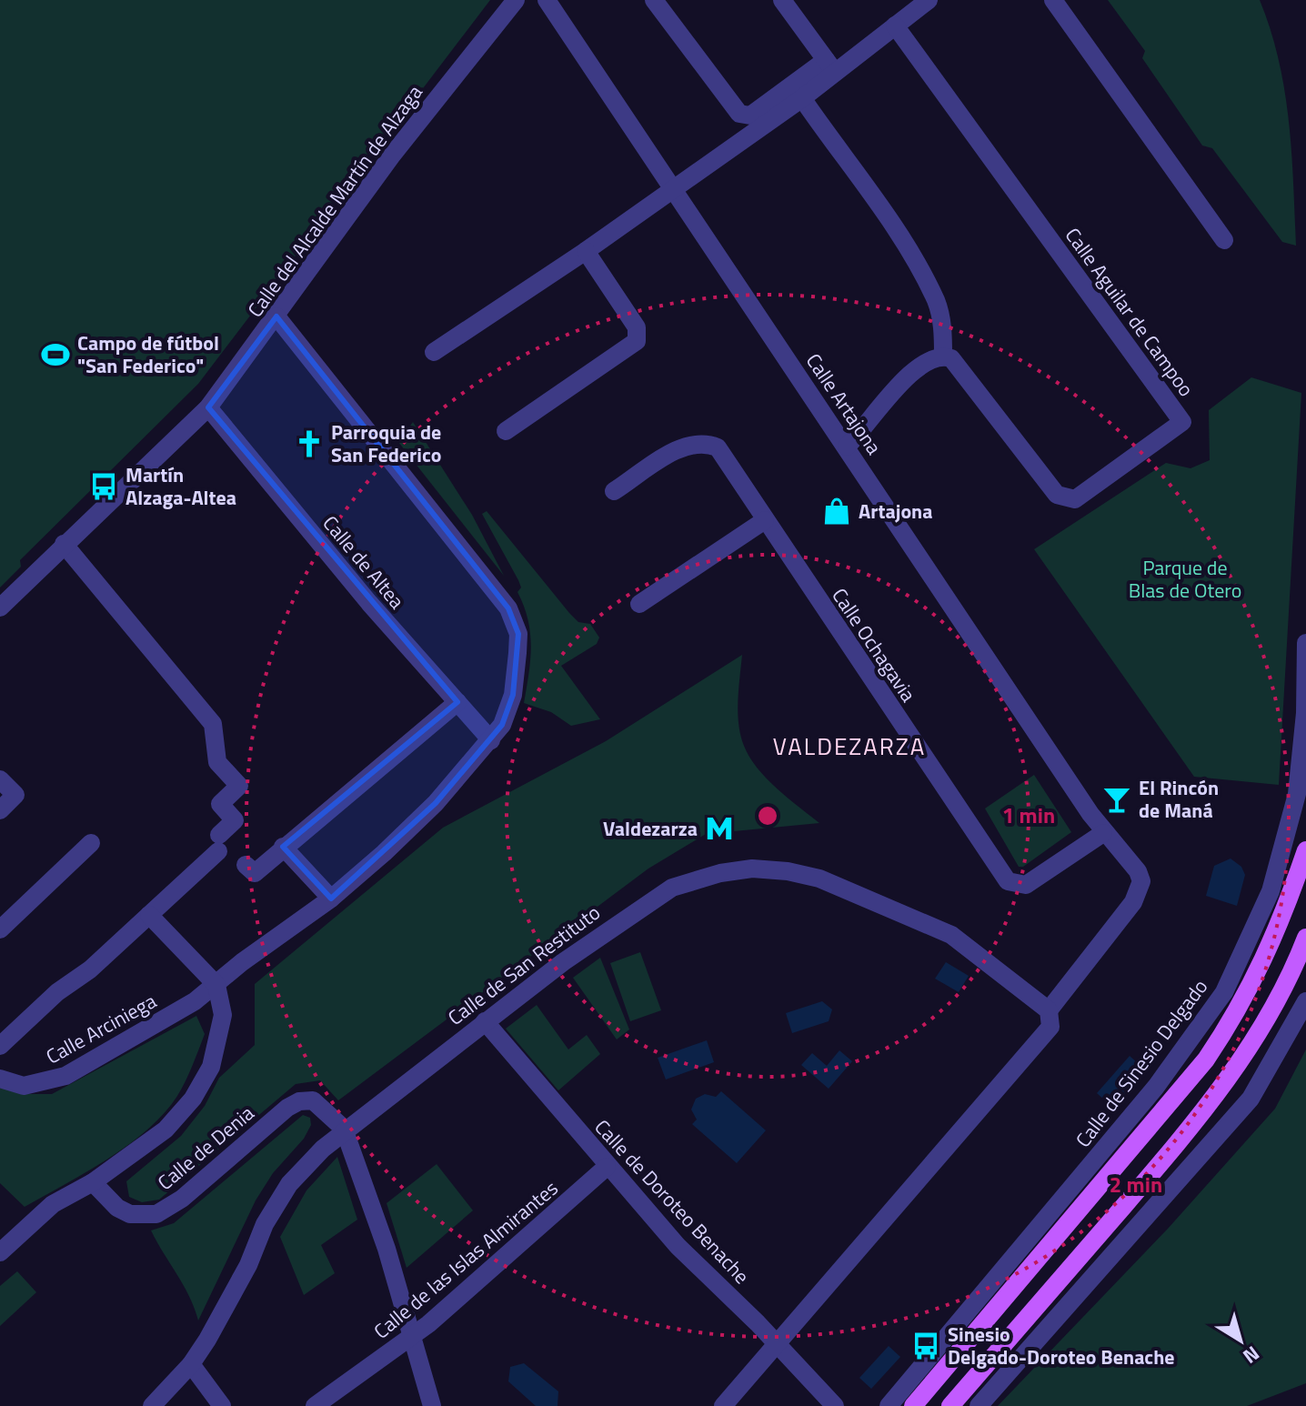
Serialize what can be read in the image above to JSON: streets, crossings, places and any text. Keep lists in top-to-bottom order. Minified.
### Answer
{"streets":{"main road":["Calle de Sinesio Delgado"],"street":["Calle del Alcalde Martín de Alzaga","Calle Aguilar de Campoo","Calle Artajona","Calle de Altea","Calle Ochagavia","Calle de San Restituto","Calle Arciniega","Calle de Denia","Calle de Doroteo Benache","Calle de las Islas Almirantes"]},"crossings":[["Calle del Alcalde Martín de Alzaga","Calle de Altea"],["Calle del Alcalde Martín de Alzaga","Calle Arciniega"],["Calle Artajona","Calle Ochagavia"],["Calle de Altea","Calle Arciniega"],["Calle de San Restituto","Calle de Denia"],["Calle de San Restituto","Calle de Doroteo Benache"],["Calle de Doroteo Benache","Calle de las Islas Almirantes"]],"districts":["VALDEZARZA"],"parks":["Parque de Blas de Otero"],"places":{"sports":["Campo de fútbol \"San Federico\""],"church":["Parroquia de San Federico"],"bus stop":["Martín Alzaga-Altea","Sinesio Delgado-Doroteo Benache"],"shop":["Artajona"],"bar":["El Rincón de Maná"],"metro station":["Valdezarza"]},"north":"bottom right","rings":["1 min","2 min"]}
